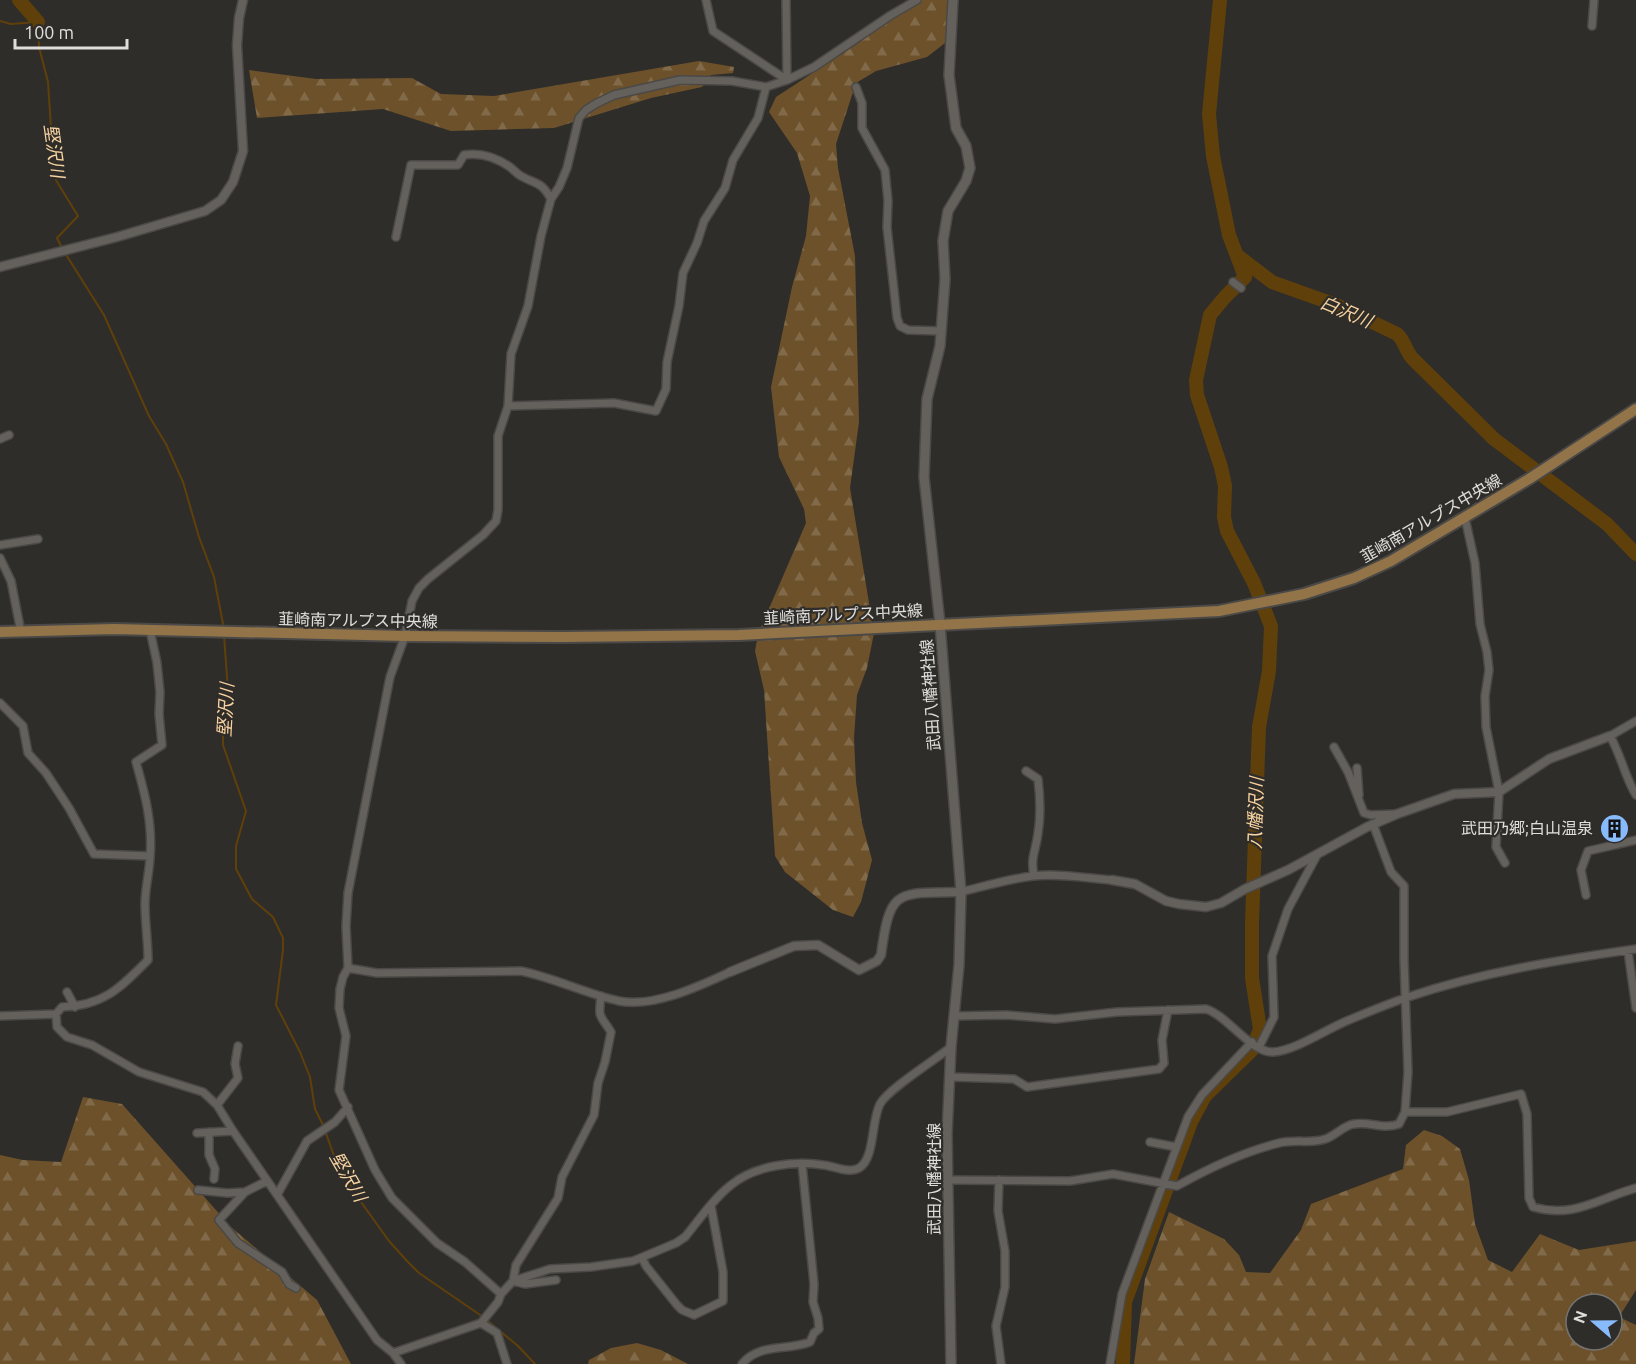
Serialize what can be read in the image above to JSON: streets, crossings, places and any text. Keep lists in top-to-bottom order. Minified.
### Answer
{"streets":{"main road":["韮崎南アルプス中央線","武田八幡神社線"]},"crossings":[["韮崎南アルプス中央線","武田八幡神社線"]],"water":["堅沢川","白沢川","八幡沢川"],"places":{"building":["武田乃郷;白山温泉"]},"scale_bar":"100 m","north":"left"}
